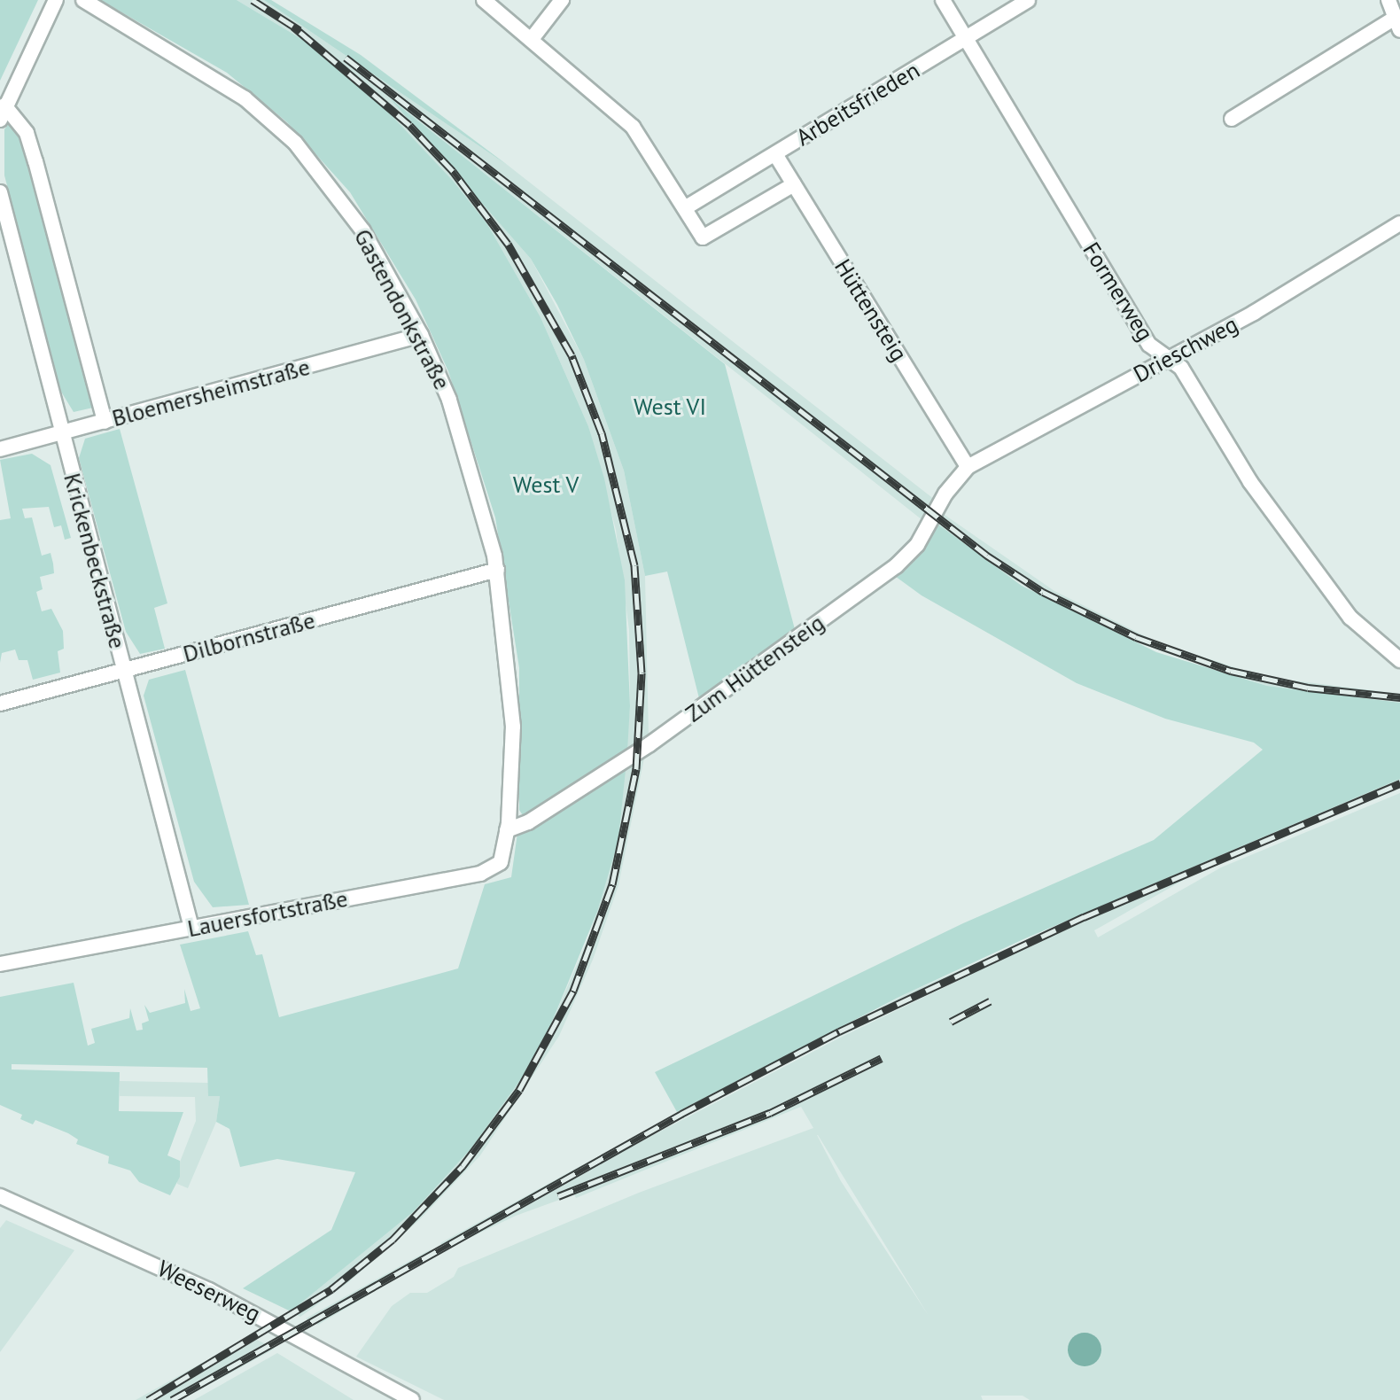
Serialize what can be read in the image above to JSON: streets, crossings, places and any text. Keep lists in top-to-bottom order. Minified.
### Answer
{"streets":{"street":["Arbeitsfrieden","Formerweg","Gastendonkstraße","Hüttensteig","Drieschweg","Bloemersheimstraße","Krickenbeckstraße","Dilbornstraße","Zum Hüttensteig","Lauersfortstraße","Weeserweg"]},"crossings":[["Arbeitsfrieden","Formerweg"],["Arbeitsfrieden","Hüttensteig"],["Formerweg","Drieschweg"],["Gastendonkstraße","Bloemersheimstraße"],["Gastendonkstraße","Dilbornstraße"],["Gastendonkstraße","Zum Hüttensteig"],["Gastendonkstraße","Lauersfortstraße"],["Hüttensteig","Drieschweg"],["Hüttensteig","Zum Hüttensteig"],["Drieschweg","Zum Hüttensteig"],["Bloemersheimstraße","Krickenbeckstraße"],["Krickenbeckstraße","Dilbornstraße"],["Krickenbeckstraße","Lauersfortstraße"],["Zum Hüttensteig","Lauersfortstraße"]],"parks":["West VI","West V"]}
